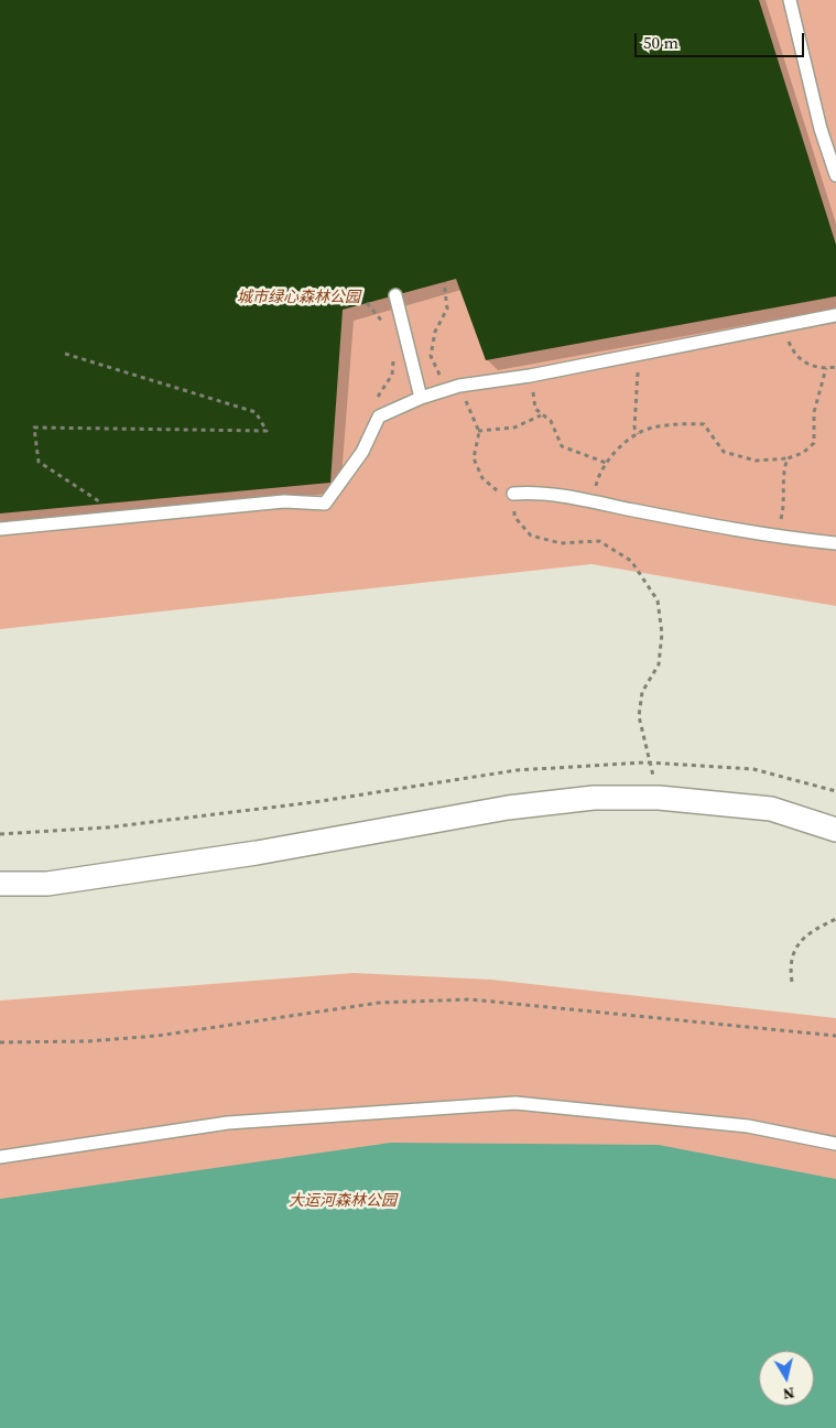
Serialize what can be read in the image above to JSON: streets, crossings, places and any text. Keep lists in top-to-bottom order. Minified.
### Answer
{"parks":["城市绿心森林公园","大运河森林公园"],"scale_bar":"50 m","north":"bottom"}
